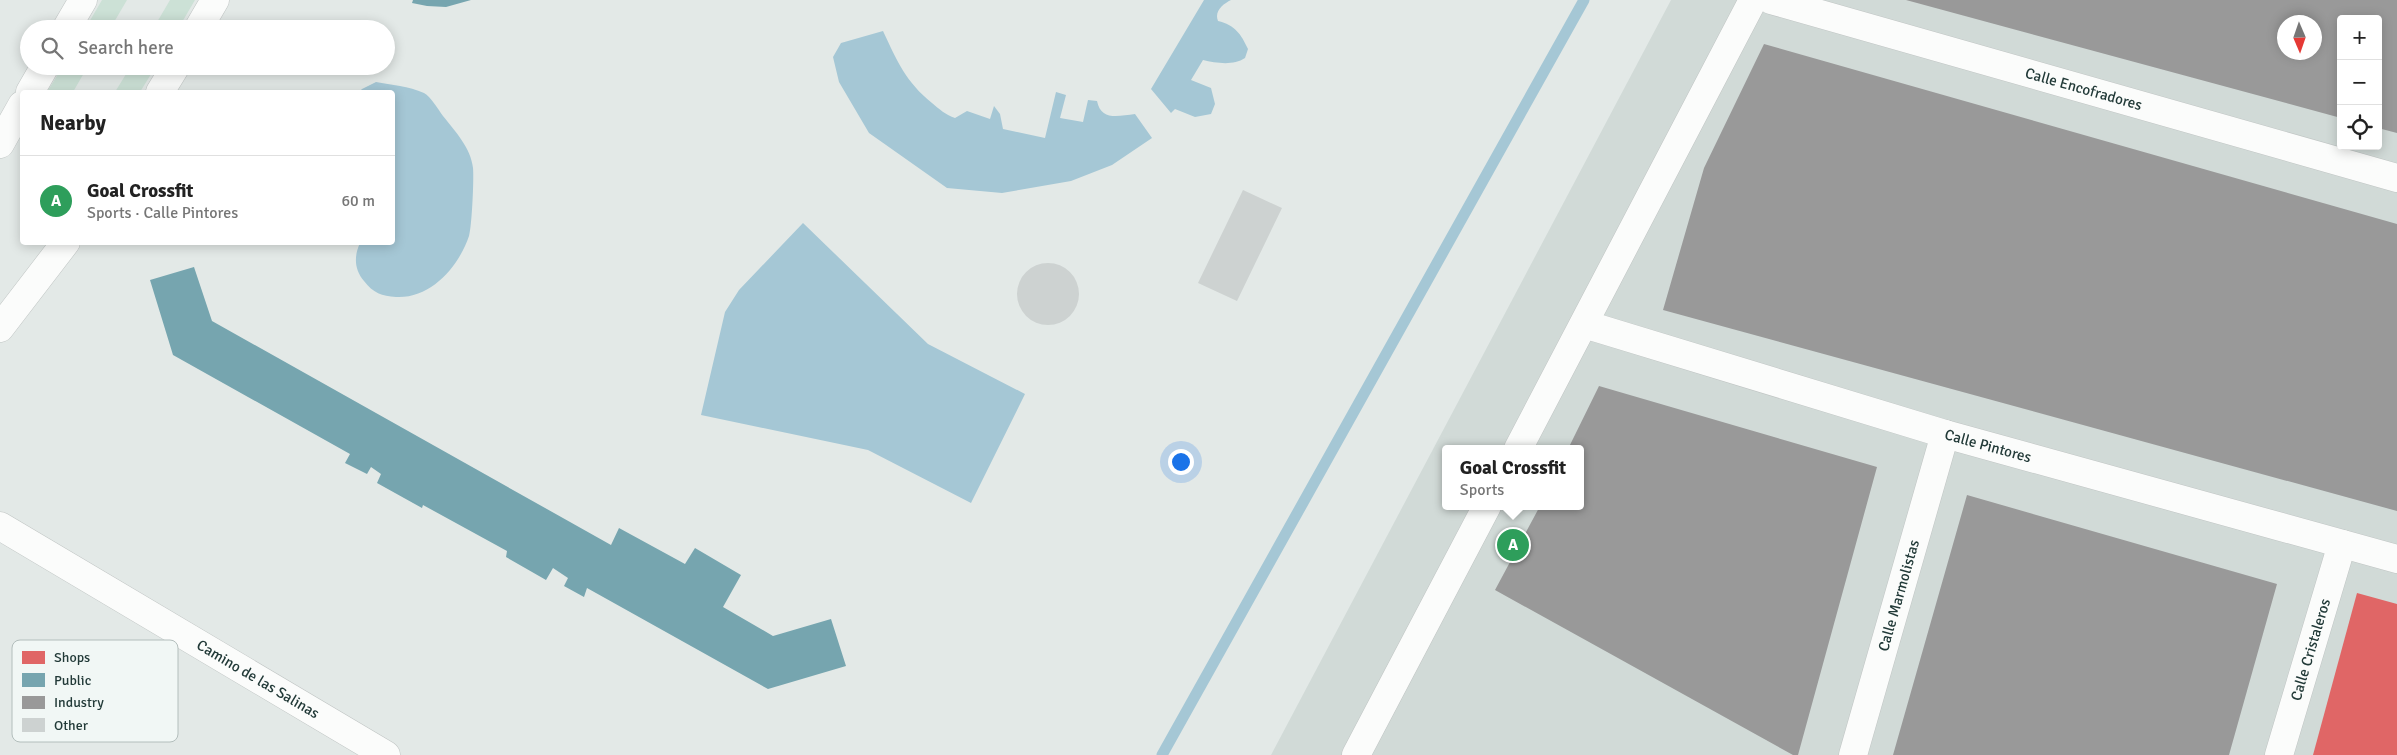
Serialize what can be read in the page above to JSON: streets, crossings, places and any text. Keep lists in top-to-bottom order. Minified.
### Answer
{"streets":{"street":["Calle Encofradores","Calle Pintores","Calle Marmolistas","Calle Cristaleros","Camino de las Salinas"]},"crossings":[["Calle Pintores","Calle Marmolistas"],["Calle Pintores","Calle Cristaleros"]],"legend":["Shops","Public","Industry","Other"],"north":"bottom","page":{"map_buttons":["+","−"],"search":"Search here","heading":"Nearby","list":[{"mark":"A","name":"Goal Crossfit","note":"Sports · Calle Pintores","value":"60 m"}],"popup":["Goal Crossfit","Sports"],"pins":"A"}}
